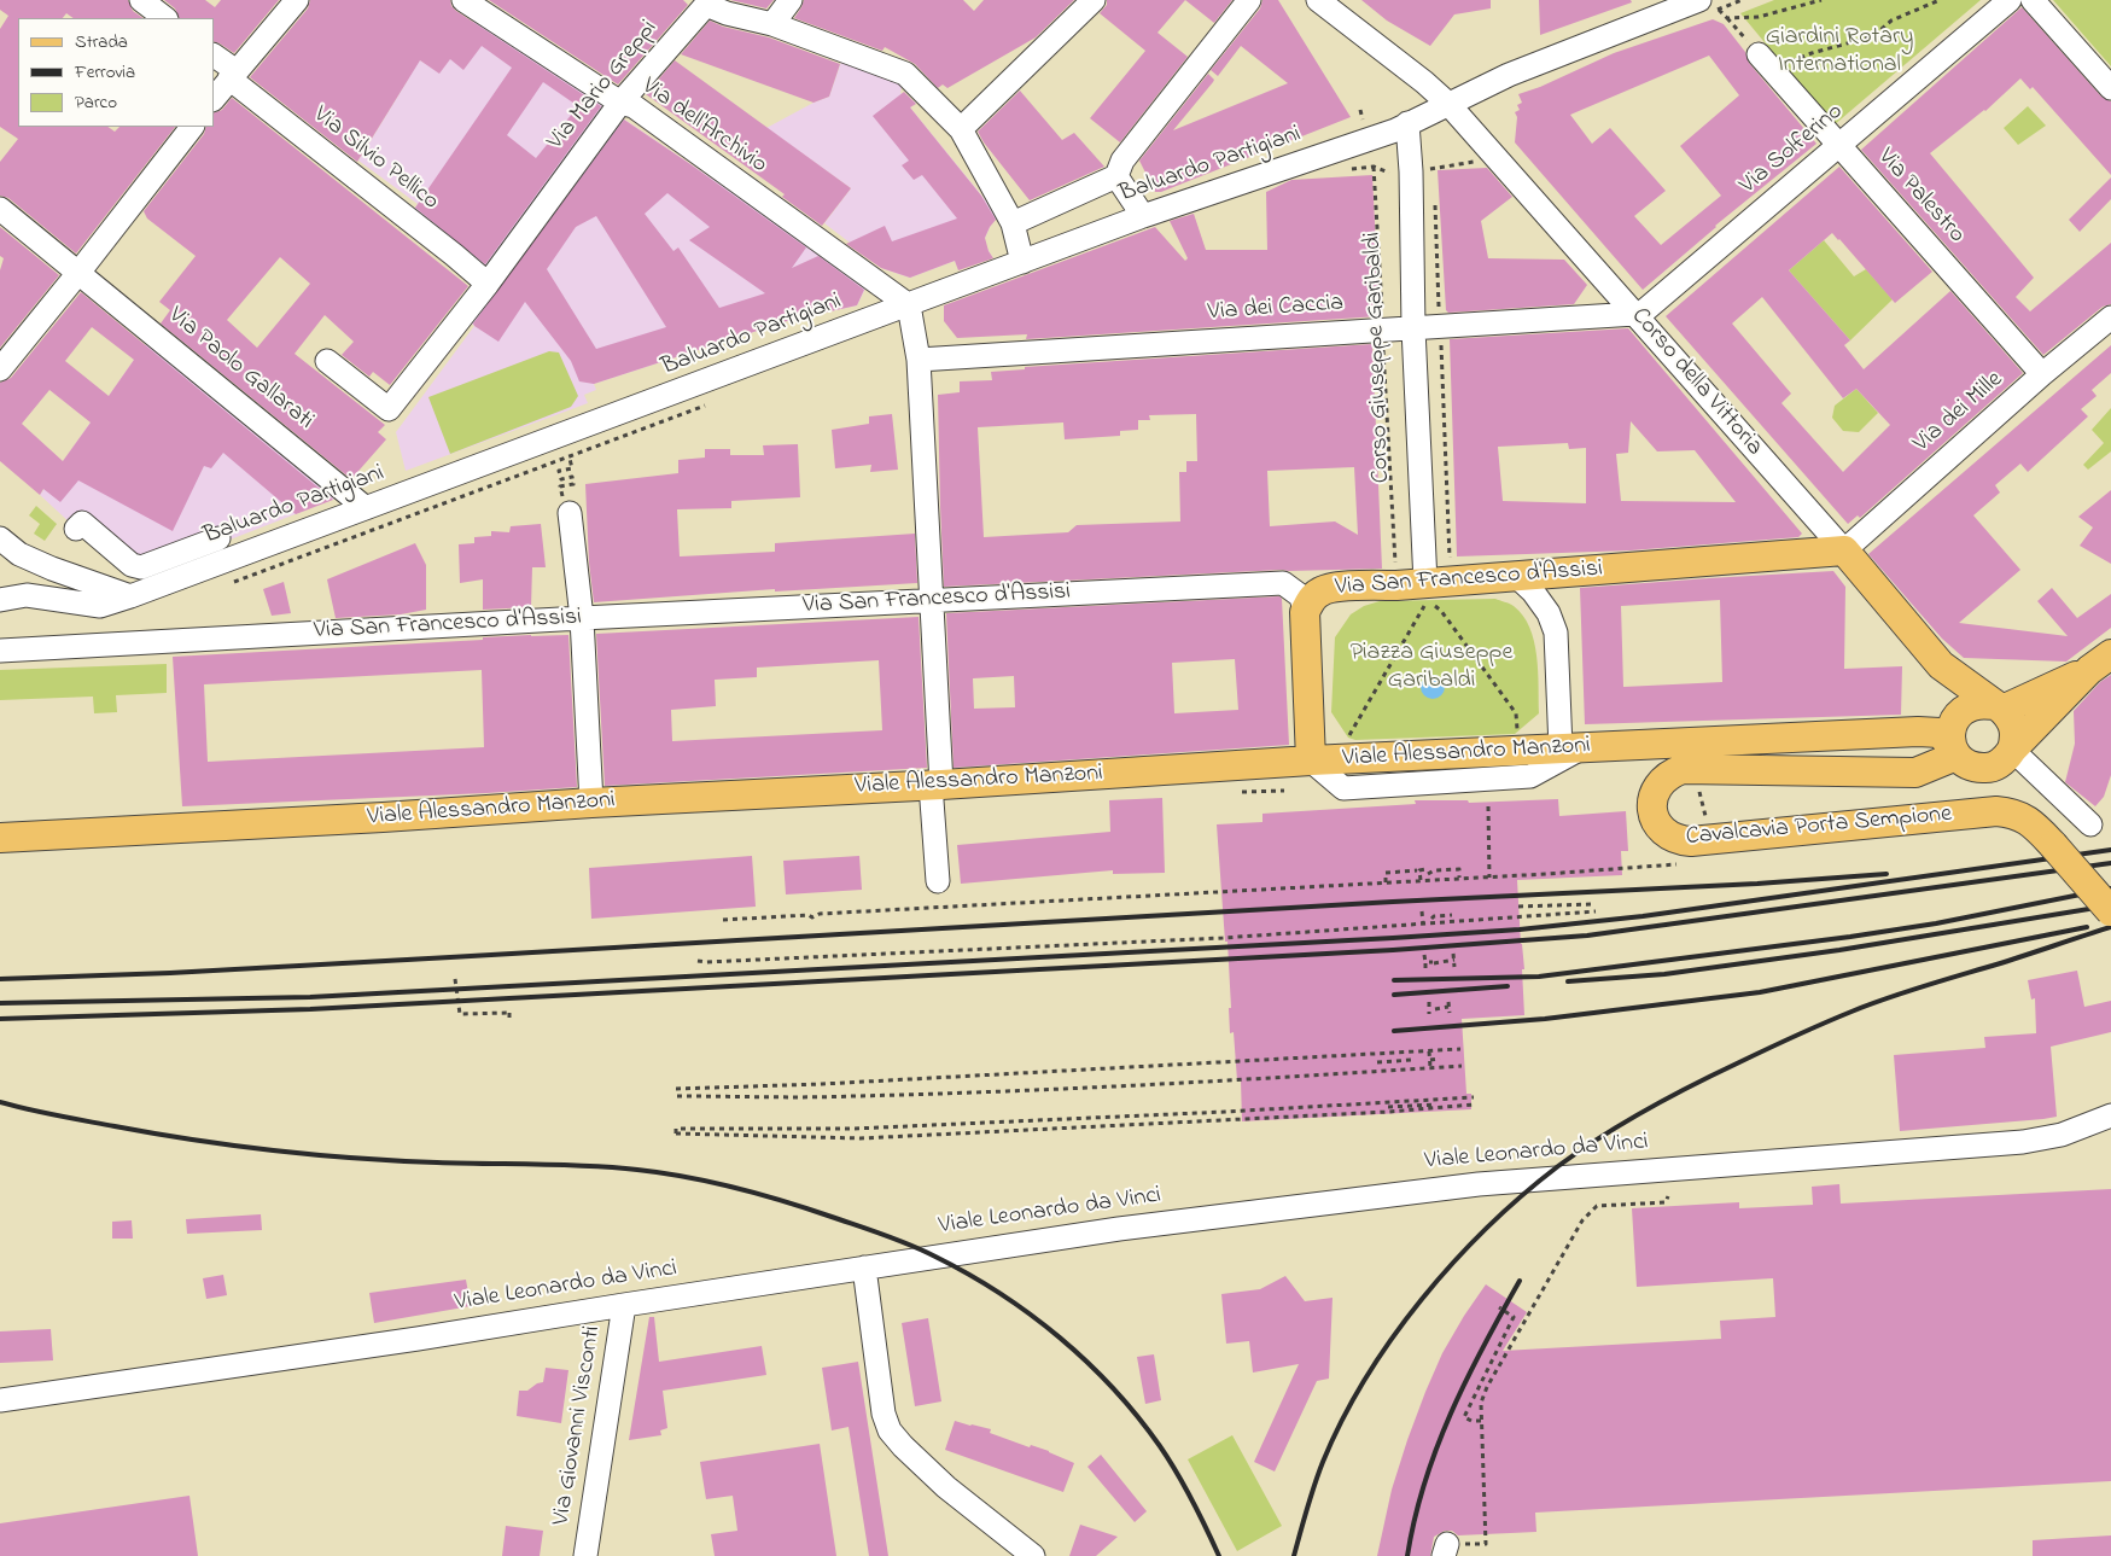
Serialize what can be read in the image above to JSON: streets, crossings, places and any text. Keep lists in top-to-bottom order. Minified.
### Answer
{"streets":{"main road":["Corso della Vittoria","Via San Francesco d'Assisi","Viale Alessandro Manzoni","Cavalcavia Porta Sempione"],"street":["Via Mario Greppi","Via dell'Archivio","Via Solferino","Via Silvio Pellico","Baluardo Partigiani","Via Palestro","Via dei Caccia","Corso Giuseppe Garibaldi","Via Paolo Gallarati","Via dei Mille","Viale Leonardo da Vinci","Via Giovanni Visconti"]},"crossings":[["Via Mario Greppi","Via dell'Archivio"],["Via Mario Greppi","Via Silvio Pellico"],["Via Mario Greppi","Baluardo Partigiani"],["Via dell'Archivio","Baluardo Partigiani"],["Via Solferino","Via Palestro"],["Via Solferino","Via dei Caccia"],["Via Solferino","Corso della Vittoria"],["Baluardo Partigiani","Corso Giuseppe Garibaldi"],["Baluardo Partigiani","Via Paolo Gallarati"],["Baluardo Partigiani","Corso della Vittoria"],["Via Palestro","Via dei Mille"],["Via dei Caccia","Corso Giuseppe Garibaldi"],["Via dei Caccia","Corso della Vittoria"],["Corso Giuseppe Garibaldi","Via San Francesco d'Assisi"],["Corso della Vittoria","Via dei Mille"],["Corso della Vittoria","Via San Francesco d'Assisi"],["Corso della Vittoria","Viale Alessandro Manzoni"],["Corso della Vittoria","Cavalcavia Porta Sempione"],["Via dei Mille","Via San Francesco d'Assisi"],["Viale Alessandro Manzoni","Cavalcavia Porta Sempione"],["Viale Leonardo da Vinci","Via Giovanni Visconti"]],"parks":["Giardini Rotary International","Piazza Giuseppe Garibaldi"],"legend":["Strada","Ferrovia","Parco"]}
